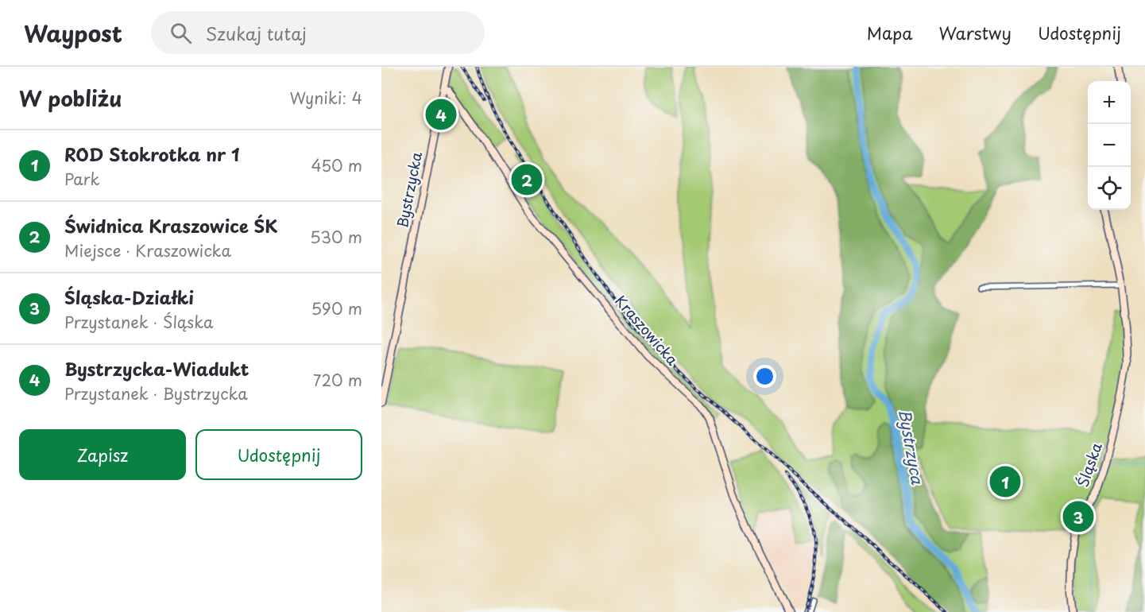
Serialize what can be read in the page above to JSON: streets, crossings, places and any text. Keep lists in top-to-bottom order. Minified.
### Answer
{"streets":{"street":["Bystrzycka","Kraszowicka","Śląska"]},"crossings":[["Bystrzycka","Kraszowicka"]],"water":["Bystrzyca"],"page":{"header":"Waypost","search":"Szukaj tutaj","nav":["Mapa","Warstwy","Udostępnij"],"heading":["W pobliżu","Wyniki: 4"],"map_buttons":["+","−"],"pins":["4","2","1","3"],"list":[{"mark":"1","name":"ROD Stokrotka nr 1","note":"Park","value":"450 m"},{"mark":"2","name":"Świdnica Kraszowice ŚK","note":"Miejsce · Kraszowicka","value":"530 m"},{"mark":"3","name":"Śląska-Działki","note":"Przystanek · Śląska","value":"590 m"},{"mark":"4","name":"Bystrzycka-Wiadukt","note":"Przystanek · Bystrzycka","value":"720 m"}],"buttons":["Zapisz","Udostępnij"]}}
